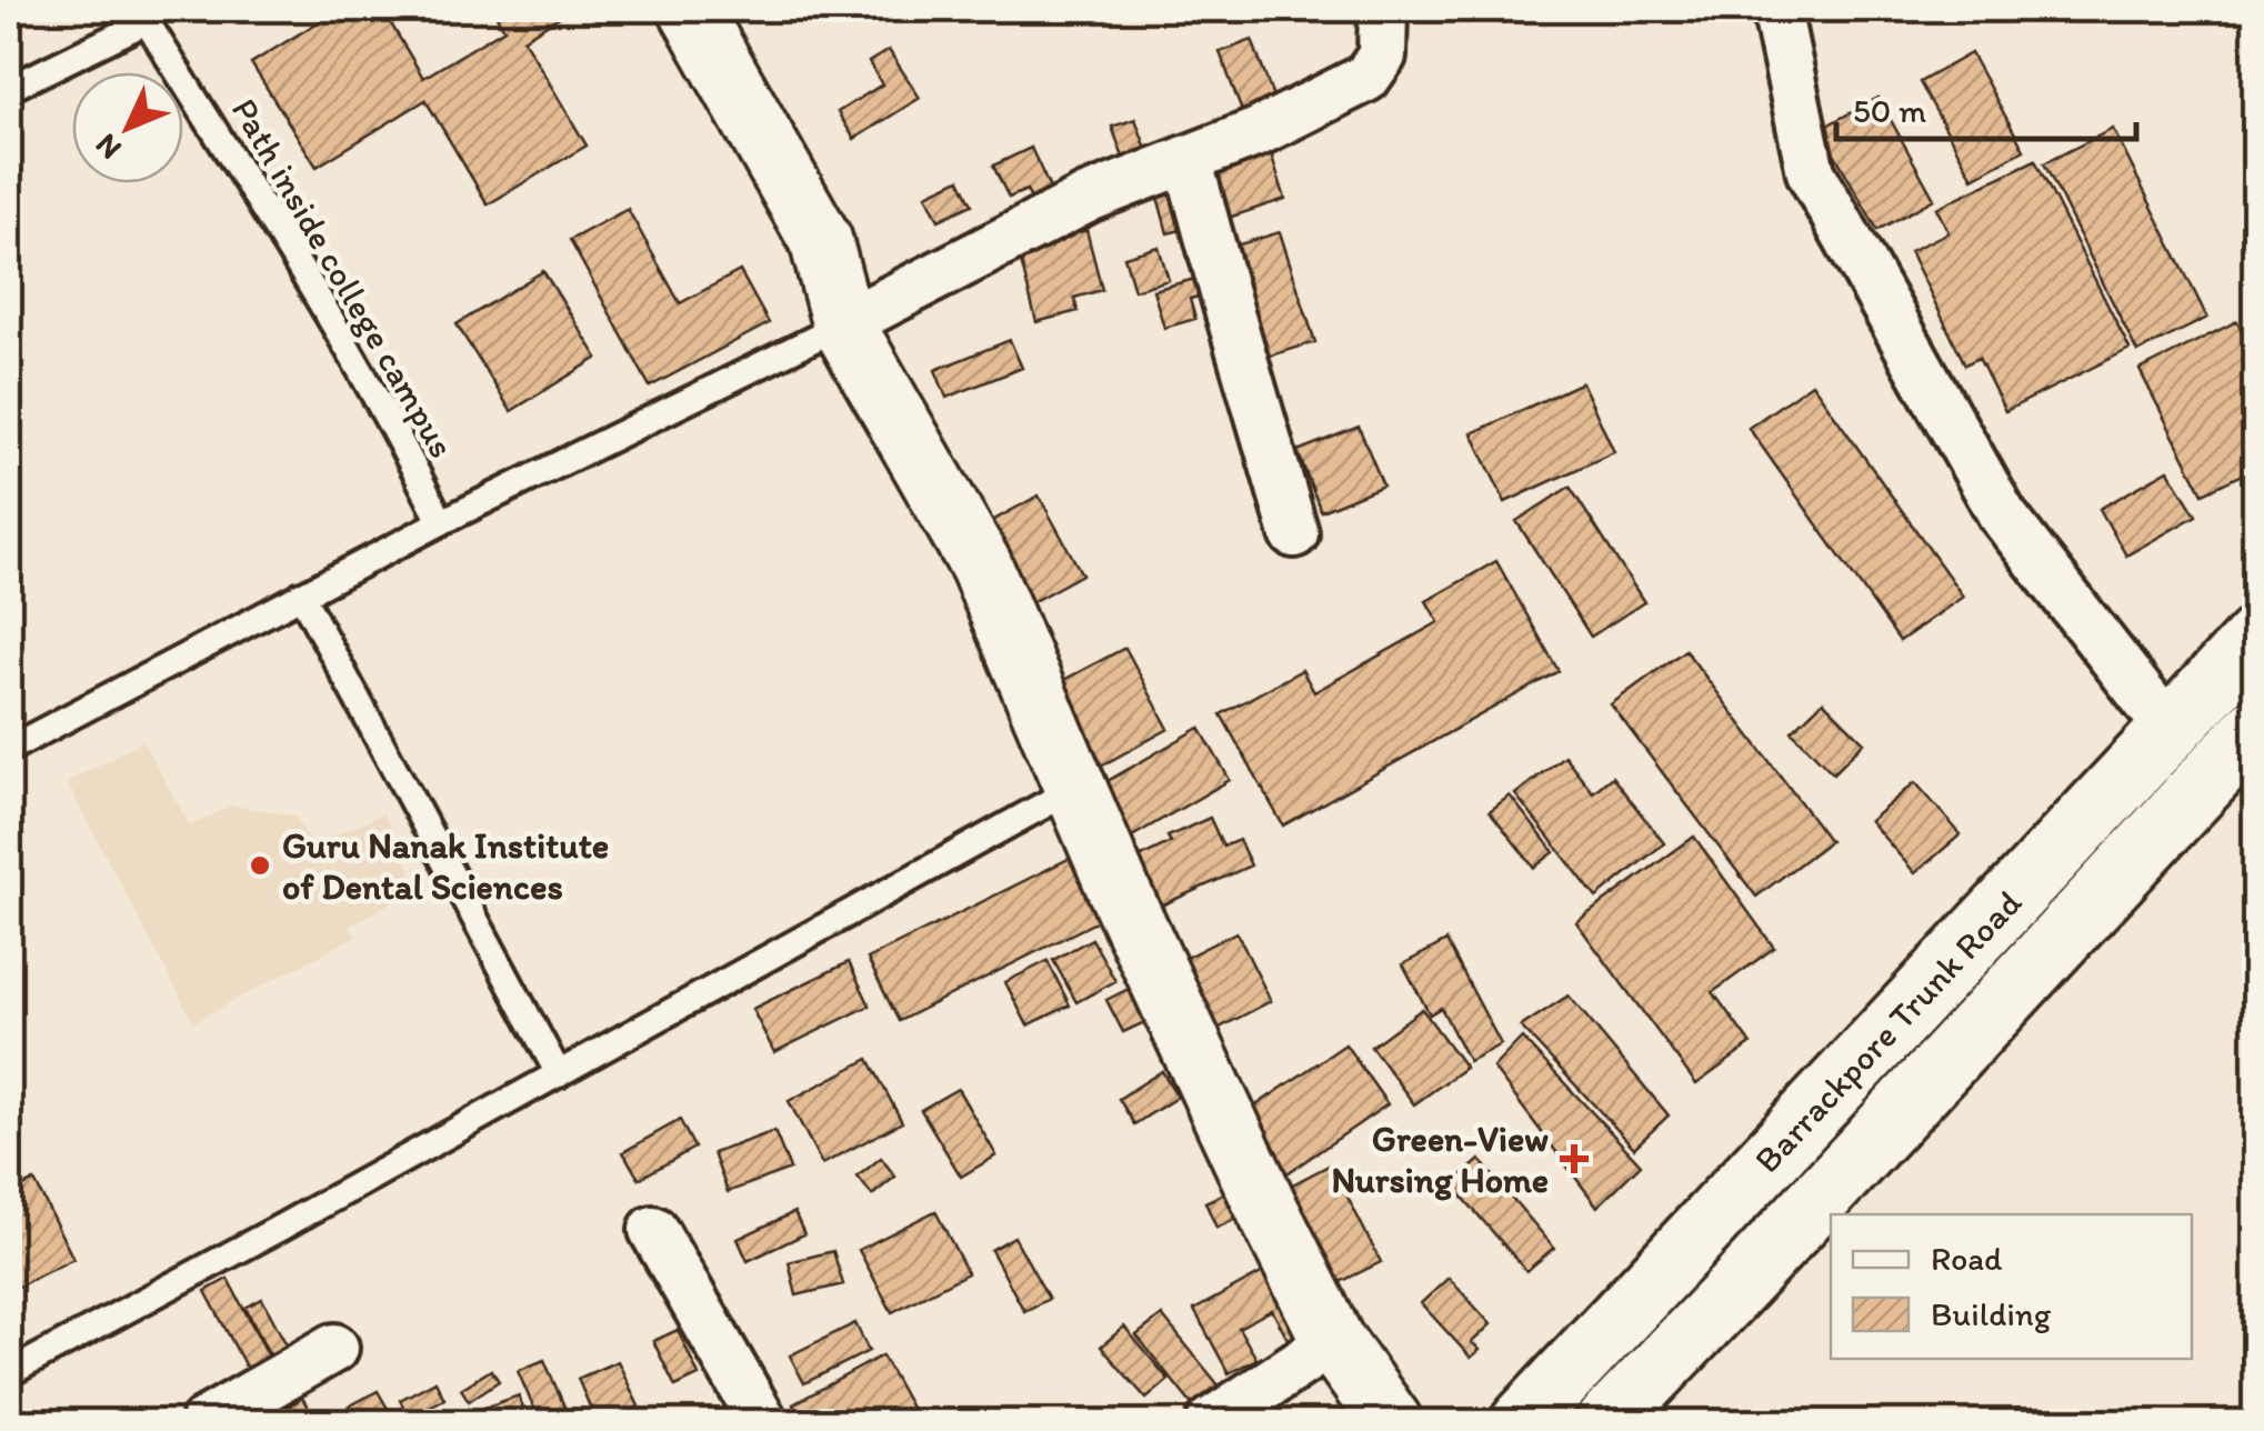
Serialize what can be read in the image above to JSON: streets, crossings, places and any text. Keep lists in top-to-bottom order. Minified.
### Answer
{"streets":{"main road":["Barrackpore Trunk Road"],"lane":["Path inside college campus"]},"places":{"other":["Guru Nanak Institute of Dental Sciences"],"health":["Green-View Nursing Home"]},"legend":["Road","Building"],"scale_bar":"50 m","north":"bottom left"}
